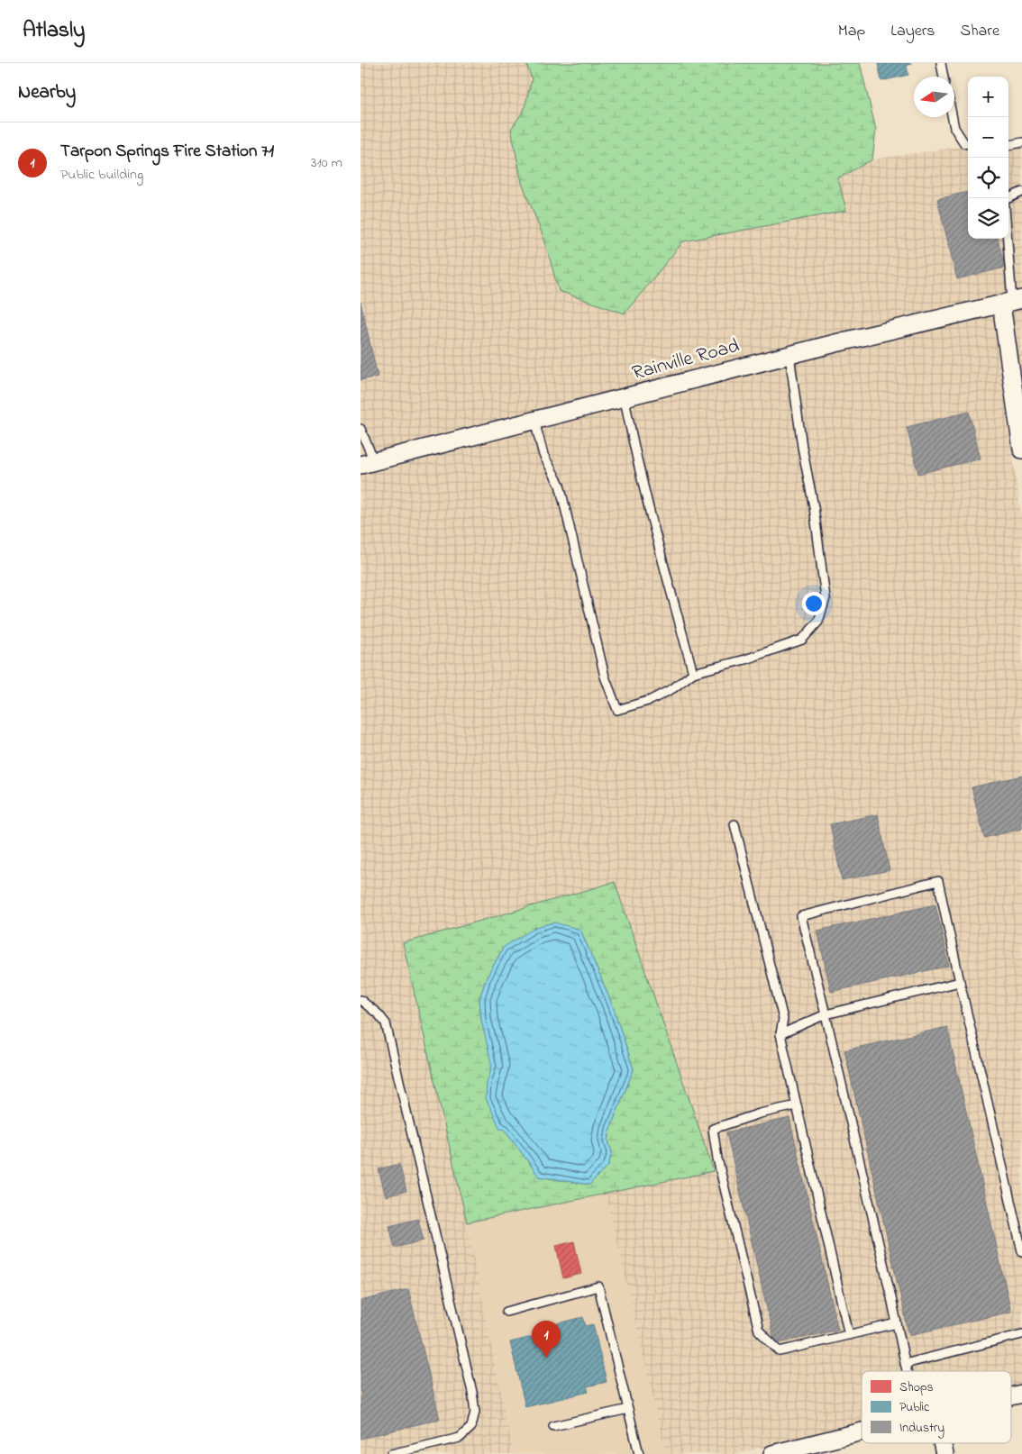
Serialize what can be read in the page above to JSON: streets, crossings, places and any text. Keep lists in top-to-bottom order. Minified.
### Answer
{"streets":{"street":["Rainville Road"]},"legend":["Shops","Public","Industry"],"north":"left","page":{"header":"Atlasly","nav":["Map","Layers","Share"],"heading":"Nearby","map_buttons":["+","−"],"list":[{"mark":"1","name":"Tarpon Springs Fire Station 71","note":"Public building","value":"310 m"}],"pins":"1"}}
